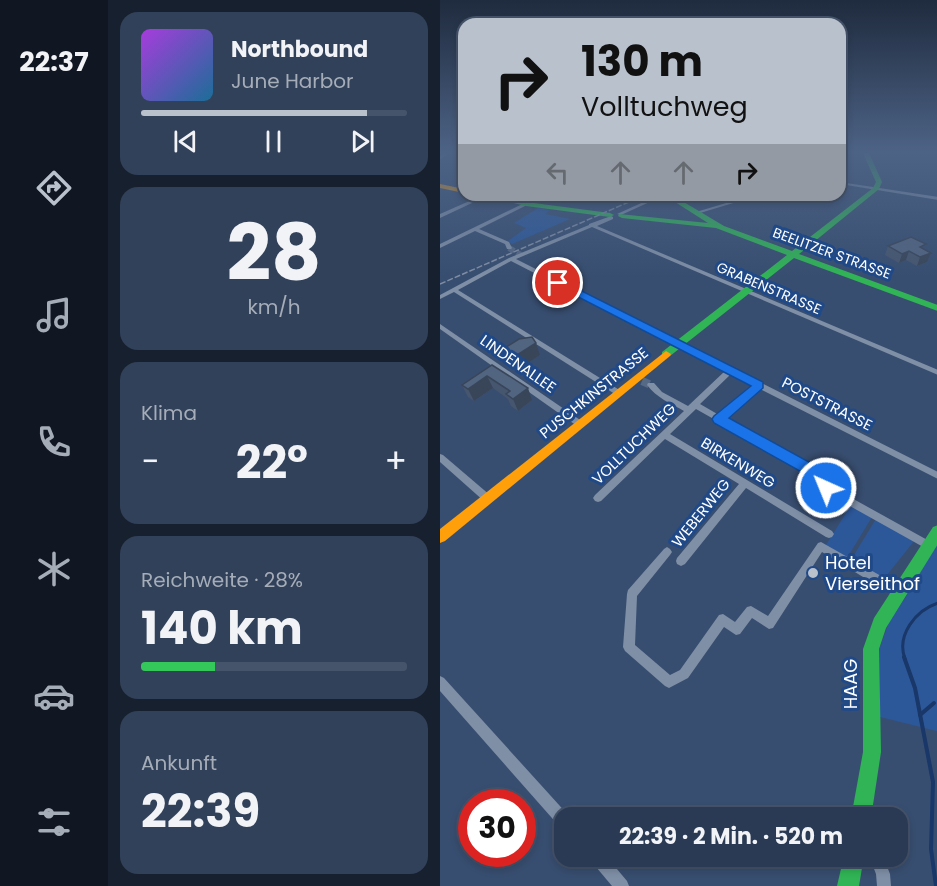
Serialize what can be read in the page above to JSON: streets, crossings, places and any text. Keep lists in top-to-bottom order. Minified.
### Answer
{"streets":{"street":["BEELITZER STRASSE","GRABENSTRASSE","LINDENALLEE","PUSCHKINSTRASSE","POSTSTRASSE","VOLLTUCHWEG","BIRKENWEG","WEBERWEG","HAAG"]},"crossings":[["BEELITZER STRASSE","PUSCHKINSTRASSE"],["GRABENSTRASSE","PUSCHKINSTRASSE"],["LINDENALLEE","PUSCHKINSTRASSE"],["PUSCHKINSTRASSE","POSTSTRASSE"],["POSTSTRASSE","VOLLTUCHWEG"],["VOLLTUCHWEG","BIRKENWEG"],["VOLLTUCHWEG","HAAG"],["BIRKENWEG","WEBERWEG"],["WEBERWEG","HAAG"]],"places":["Hotel Vierseithof"],"page":{"tabs":"22:37","turn":["130 m","Volltuchweg"],"song":["Northbound","June Harbor"],"tile":[["28","km/h"],"Klima",["Reichweite · 28%","140 km"],["Ankunft","22:39"]],"heat":["−","22°","+"],"limit":"30","trip":"22:39 · 2 Min. · 520 m"}}
